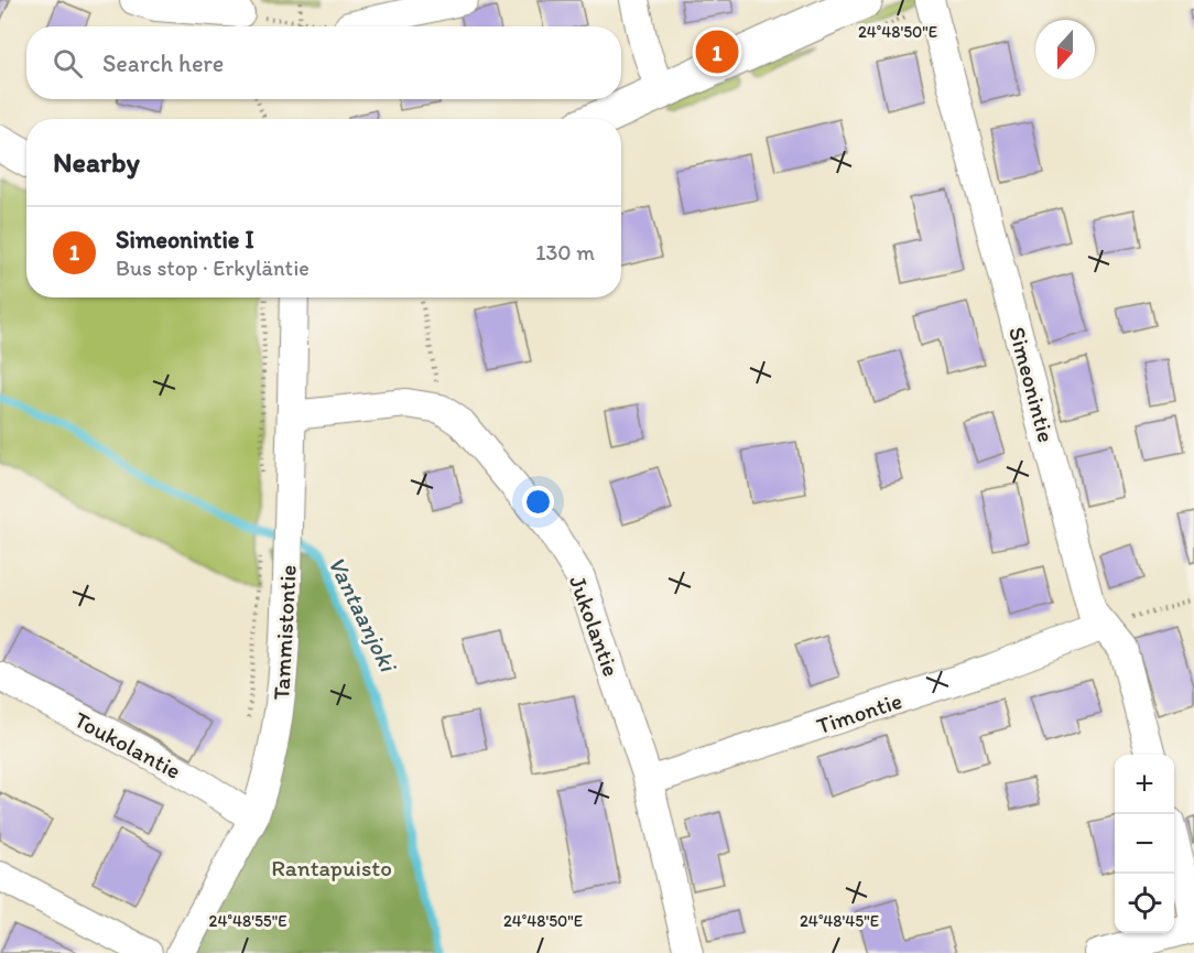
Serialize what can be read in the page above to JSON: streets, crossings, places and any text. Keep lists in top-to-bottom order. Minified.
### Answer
{"streets":{"street":["Simeonintie","Jukolantie","Tammistontie","Timontie","Toukolantie"]},"crossings":[["Simeonintie","Timontie"],["Jukolantie","Tammistontie"],["Jukolantie","Timontie"],["Tammistontie","Toukolantie"]],"water":["Vantaanjoki"],"parks":["Rantapuisto"],"north":"bottom","page":{"search":"Search here","pins":"1","heading":"Nearby","list":[{"mark":"1","name":"Simeonintie I","note":"Bus stop · Erkyläntie","value":"130 m"}],"map_buttons":["+","−"]},"coordinates":["24°48'50\"E","24°48'55\"E","24°48'45\"E"]}
